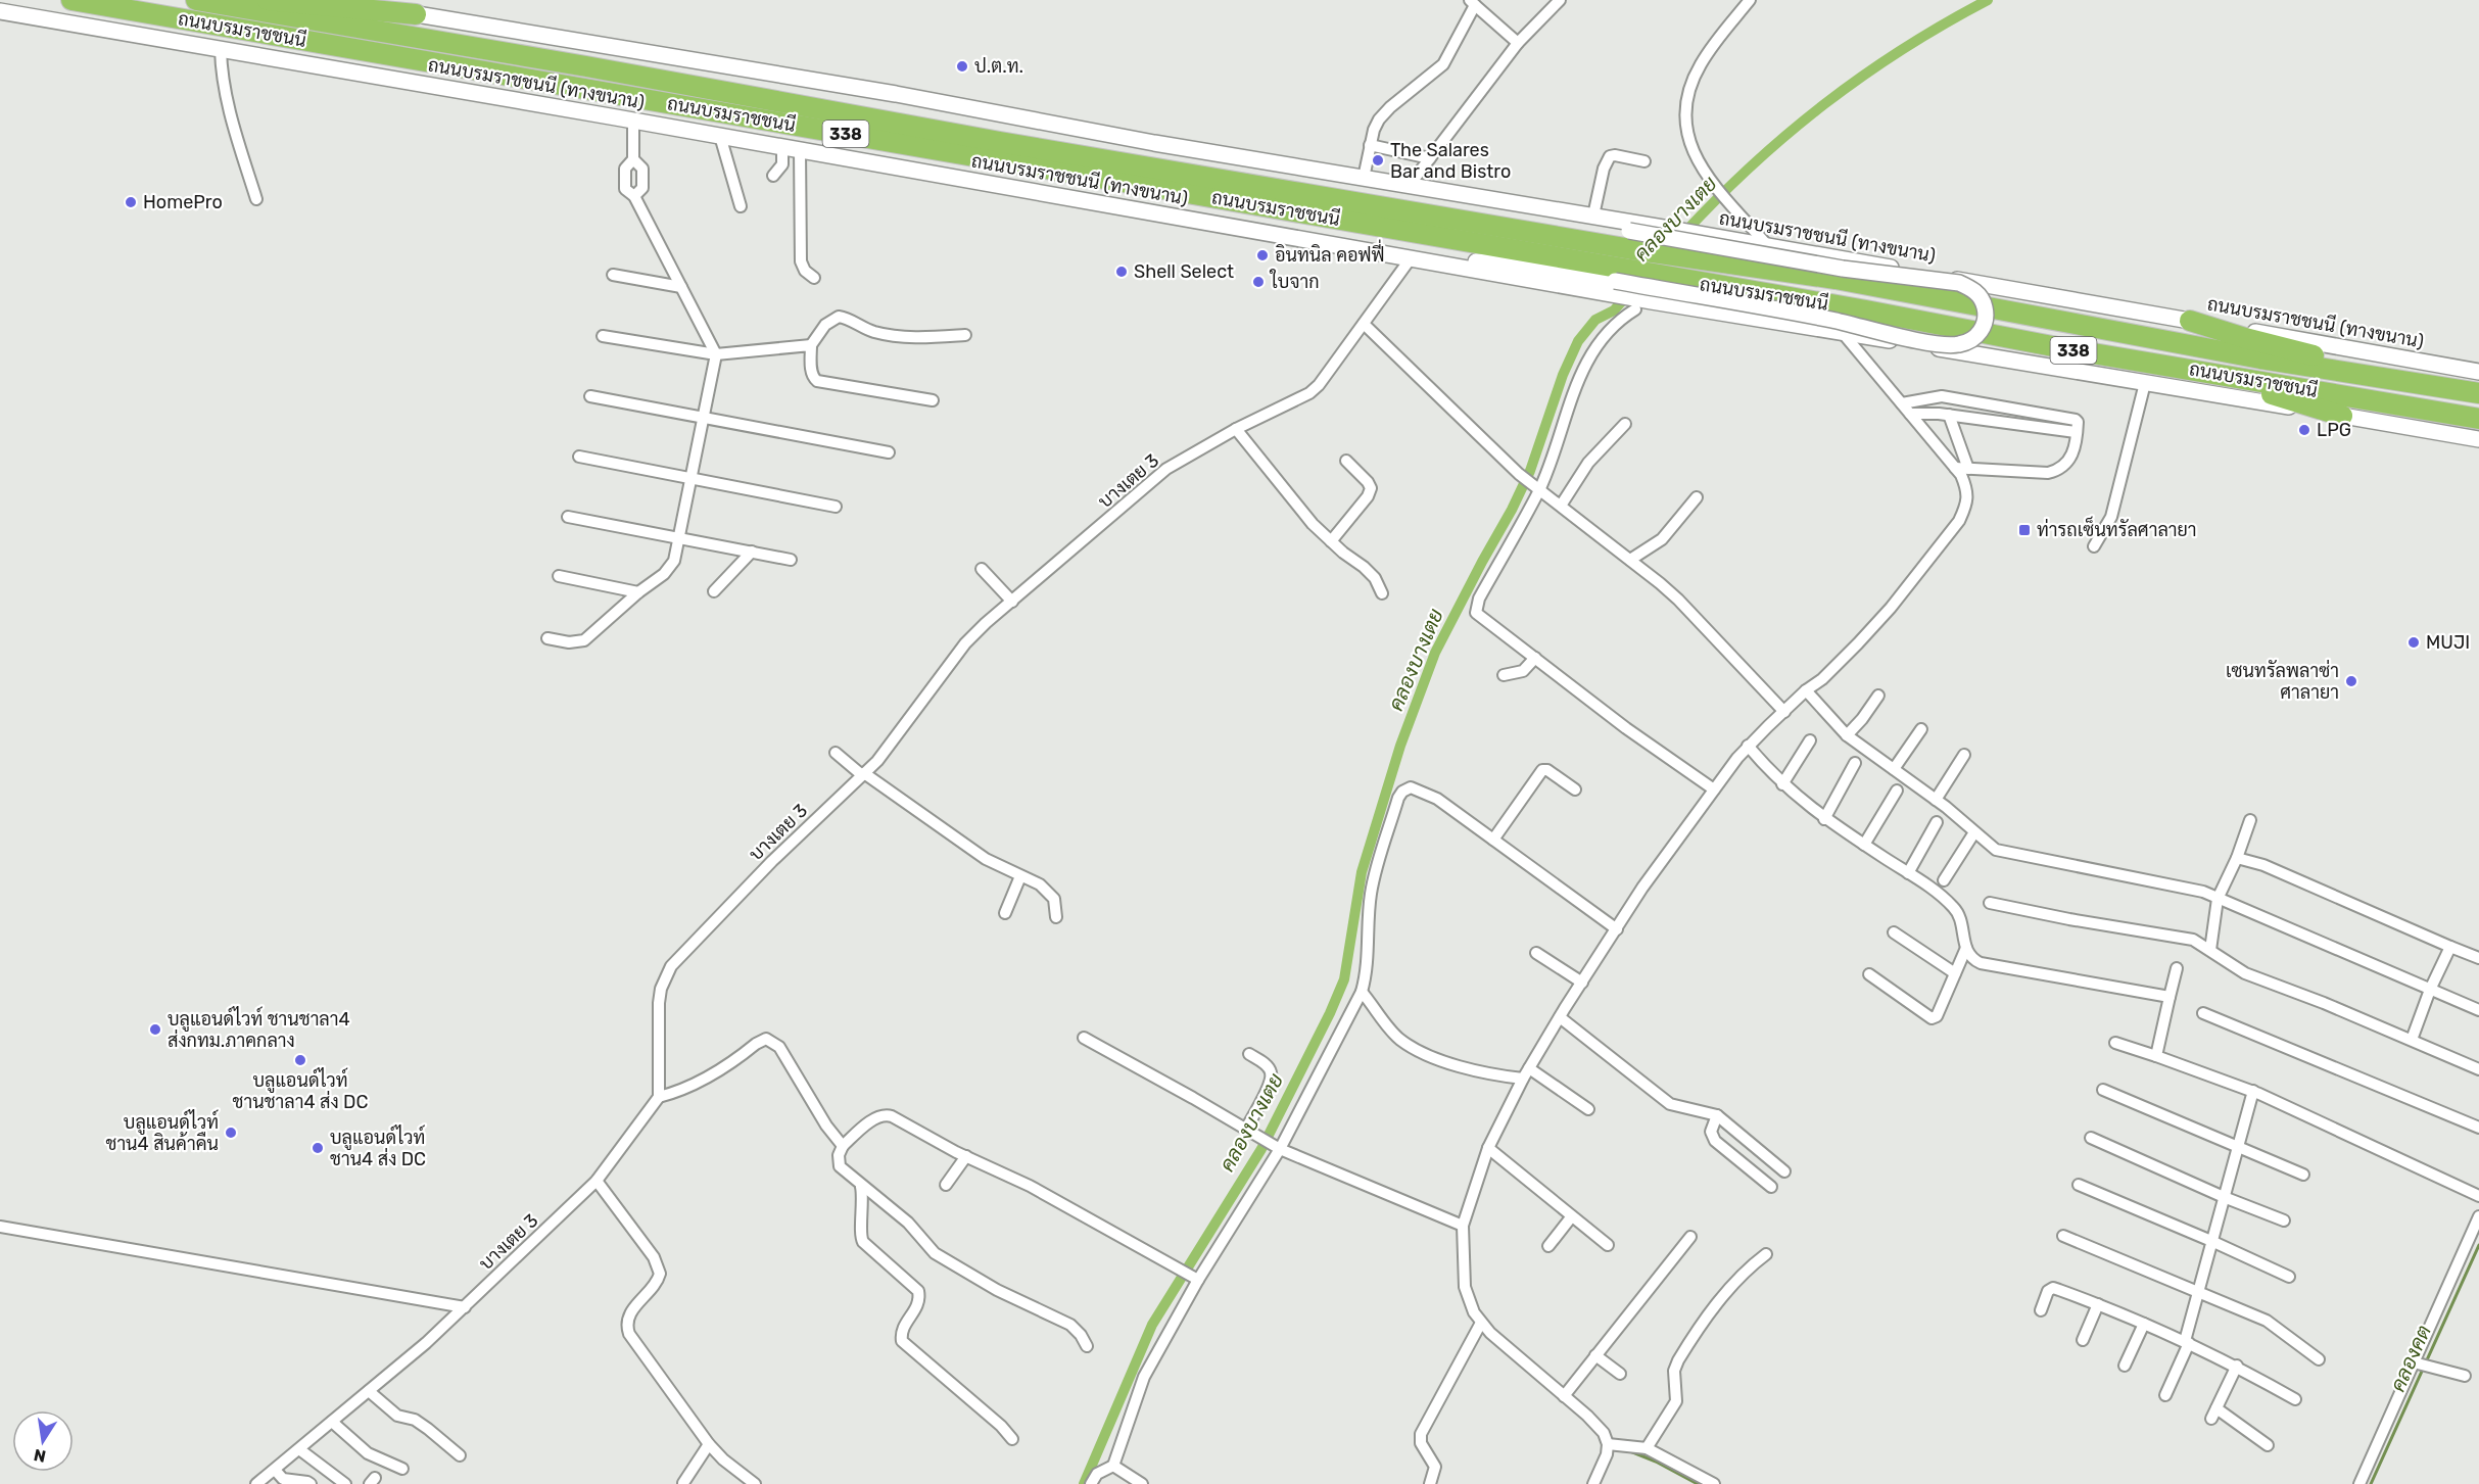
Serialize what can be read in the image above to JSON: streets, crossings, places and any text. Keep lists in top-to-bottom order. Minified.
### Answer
{"streets":{"highway":["ถนนบรมราชชนนี","338"],"main road":["ถนนบรมราชชนนี (ทางขนาน)"],"street":["บางเตย 3"]},"crossings":[["ถนนบรมราชชนนี","ถนนบรมราชชนนี (ทางขนาน)"],["ถนนบรมราชชนนี","338"],["ถนนบรมราชชนนี (ทางขนาน)","338"],["ถนนบรมราชชนนี (ทางขนาน)","บางเตย 3"]],"water":["คลองบางเตย","คลองคต"],"places":{"other":["ป.ต.ท.","The Salares Bar and Bistro","HomePro","อินทนิล คอฟฟี่","Shell Select","ใบจาก","LPG","MUJI","เซนทรัลพลาซ่า ศาลายา","บลูแอนด์ไวท์ ชานชาลา4 ส่งกทม.ภาคกลาง","บลูแอนด์ไวท์ ชานชาลา4 ส่ง DC","บลูแอนด์ไวท์ ชาน4 สินค้าคืน","บลูแอนด์ไวท์ ชาน4 ส่ง DC"],"transit":["ท่ารถเซ็นทรัลศาลายา"]},"north":"bottom"}
